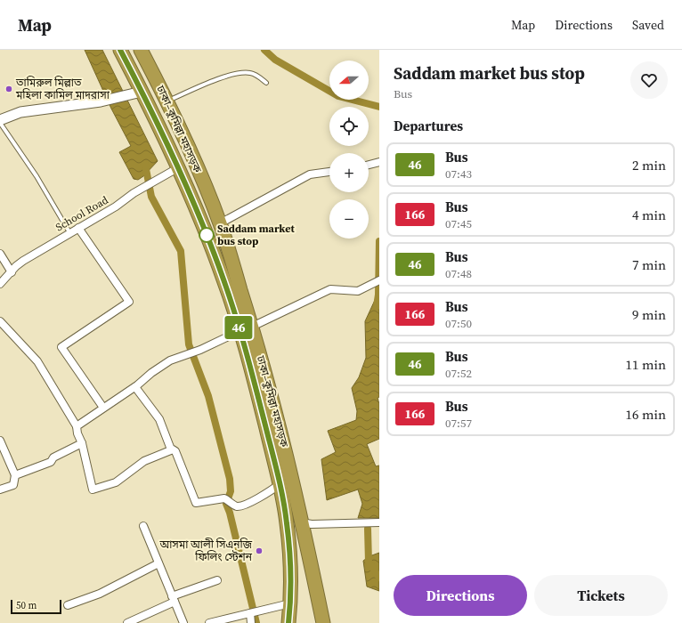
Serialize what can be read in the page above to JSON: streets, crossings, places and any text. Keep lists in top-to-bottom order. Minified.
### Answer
{"streets":{"highway":["ঢাকা–কুমিল্লা মহাসড়ক"],"street":["School Road"]},"crossings":[["ঢাকা–কুমিল্লা মহাসড়ক","School Road"]],"places":["তামিরুল মিল্লাত মহিলা কামিল মাদরাসা","Saddam market bus stop","আসমা আলী সিএনজি ফিলিং স্টেশন"],"lines":["bus line 46"],"scale_bar":"50 m","north":"left","page":{"header":"Map","nav":["Map","Directions","Saved"],"on_map":"46","heading":[["Saddam market bus stop","Bus"],"Departures"],"map_buttons":["+","−"],"list":[{"mark":"46","name":"Bus","note":"07:43","value":"2 min"},{"mark":"166","name":"Bus","note":"07:45","value":"4 min"},{"mark":"46","name":"Bus","note":"07:48","value":"7 min"},{"mark":"166","name":"Bus","note":"07:50","value":"9 min"},{"mark":"46","name":"Bus","note":"07:52","value":"11 min"},{"mark":"166","name":"Bus","note":"07:57","value":"16 min"}],"buttons":["Directions","Tickets"],"scale":"50 m"}}
